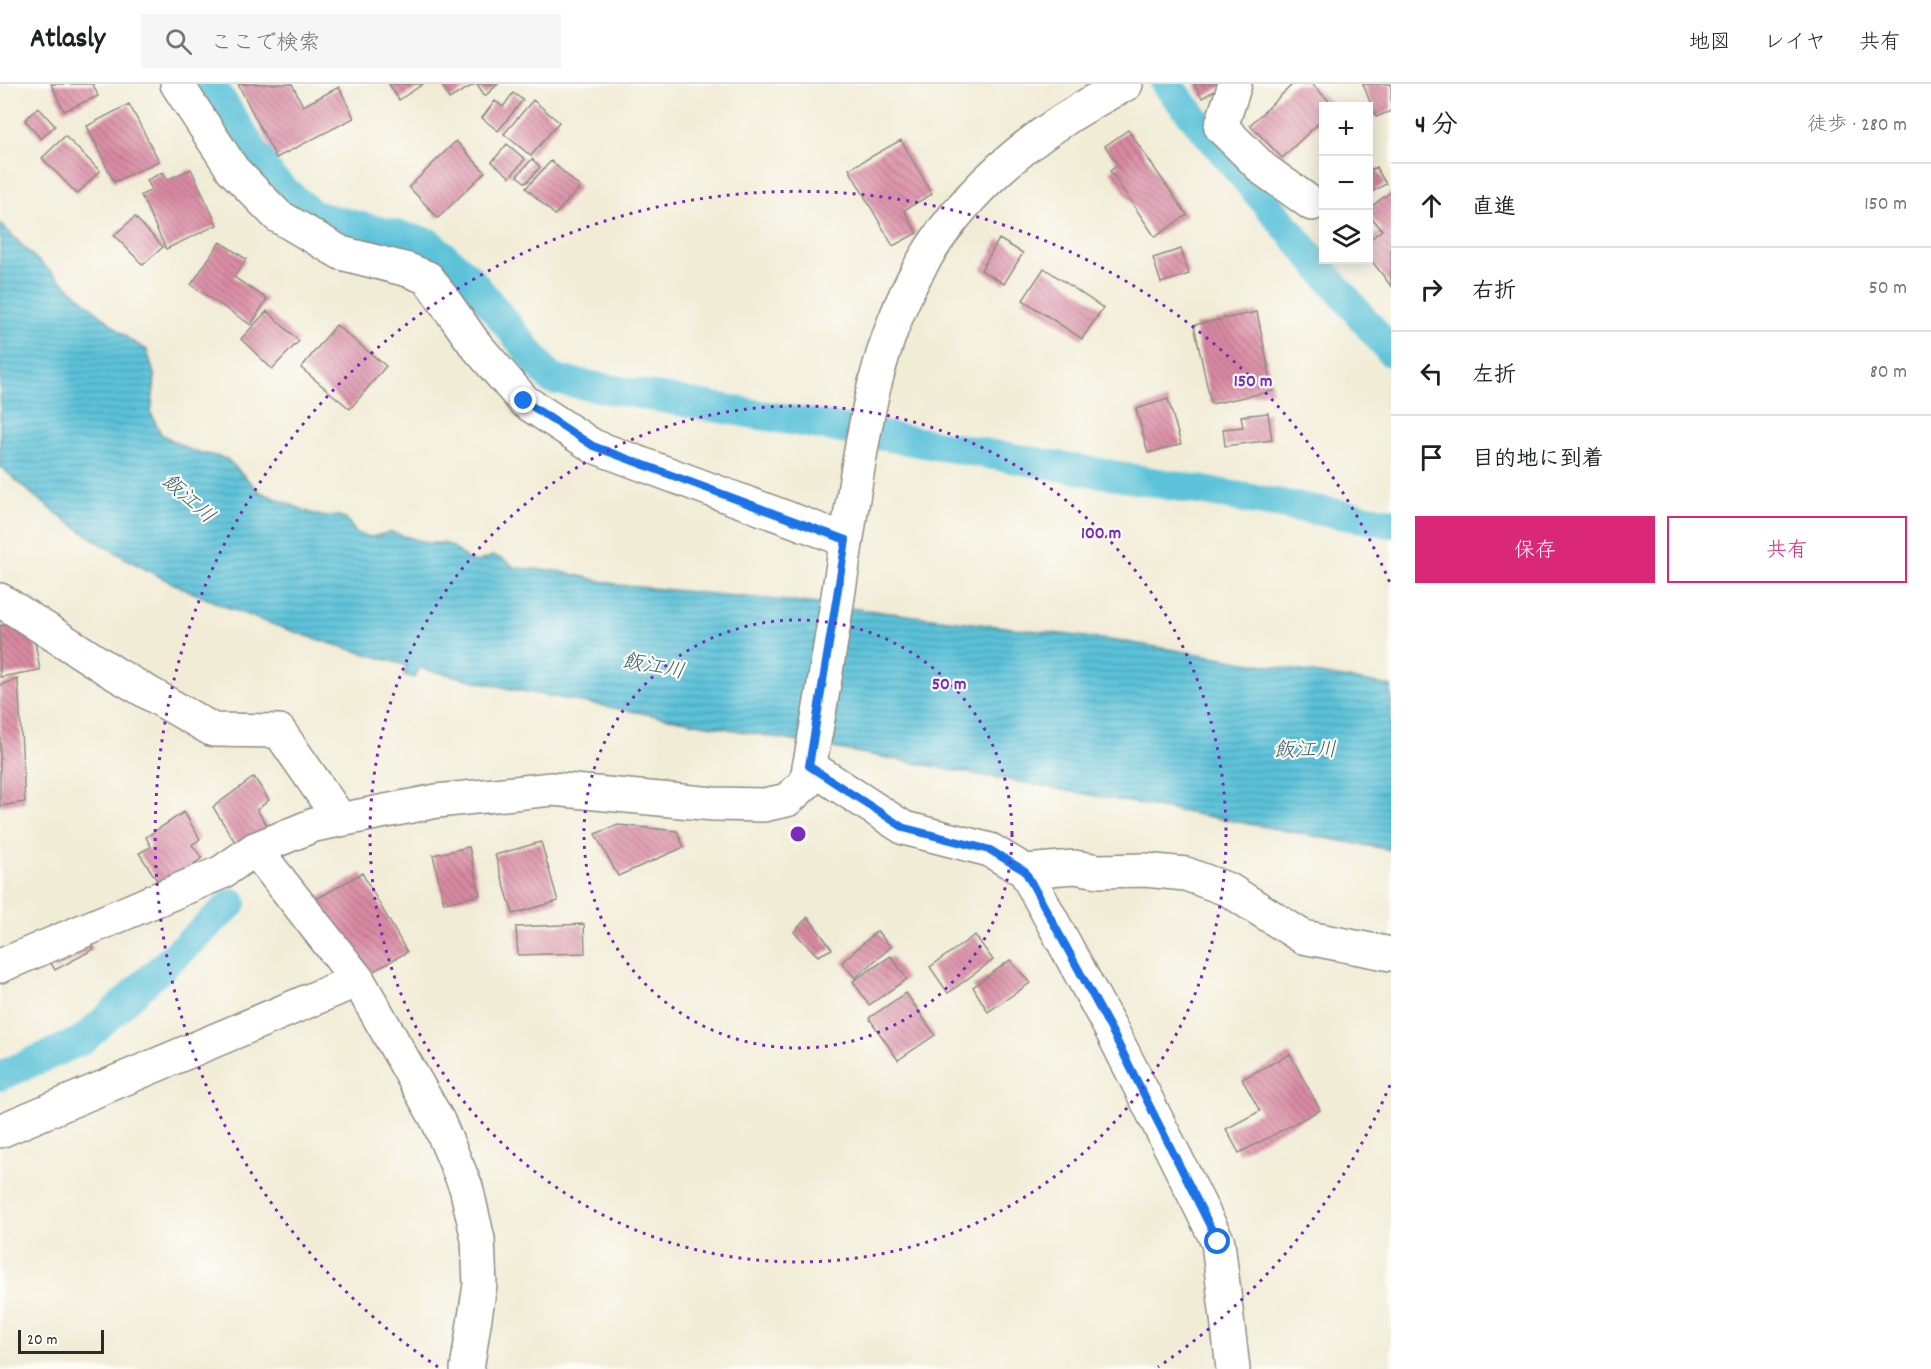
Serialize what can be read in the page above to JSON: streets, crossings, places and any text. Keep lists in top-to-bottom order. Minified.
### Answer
{"water":["飯江川"],"scale_bar":"20 m","page":{"header":"Atlasly","search":"ここで検索","nav":["地図","レイヤ","共有"],"heading":["4 分","徒歩 · 280 m"],"map_buttons":["+","−"],"list":[["直進","150 m"],["右折","50 m"],["左折","80 m"],"目的地に到着"],"buttons":["保存","共有"],"scale":"20 m"},"rings":["150 m","100 m","50 m"]}
